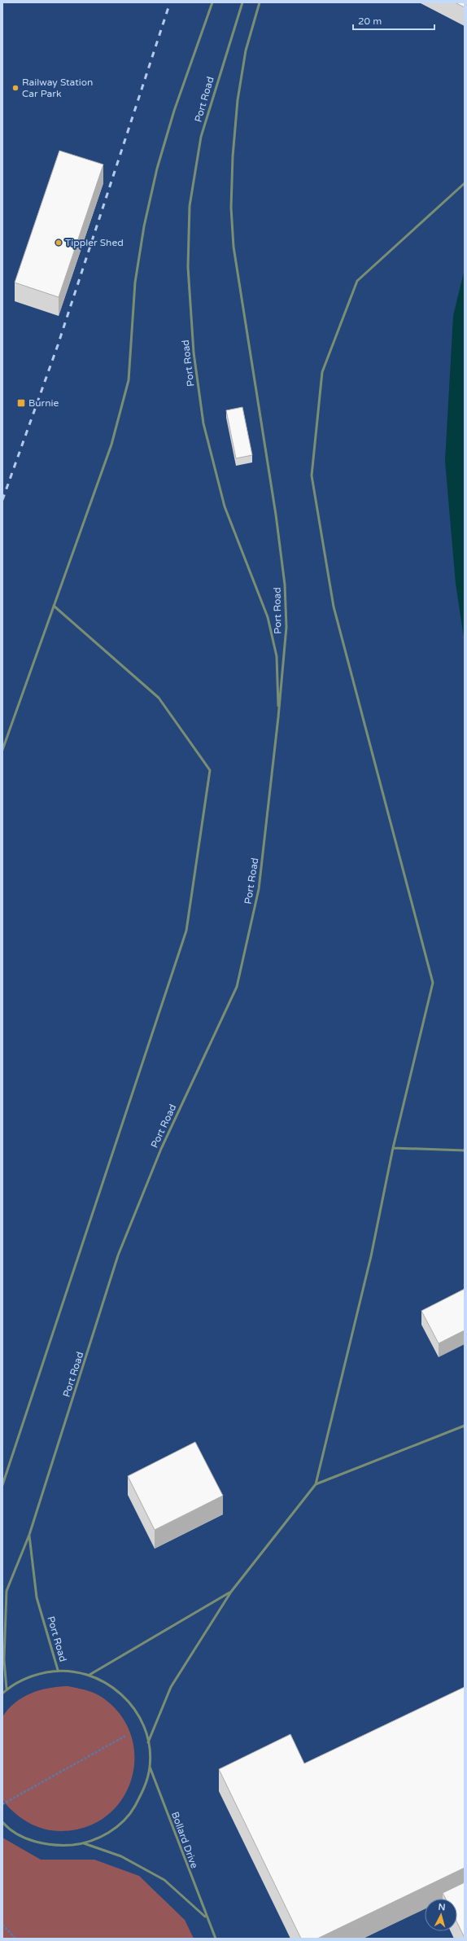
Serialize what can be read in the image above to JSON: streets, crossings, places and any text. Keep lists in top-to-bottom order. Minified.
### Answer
{"streets":{"lane":["Port Road","Bollard Drive"]},"places":{"other":["Railway Station Car Park","Tippler Shed"],"transit":["Burnie"]},"scale_bar":"20 m","north":"top"}
